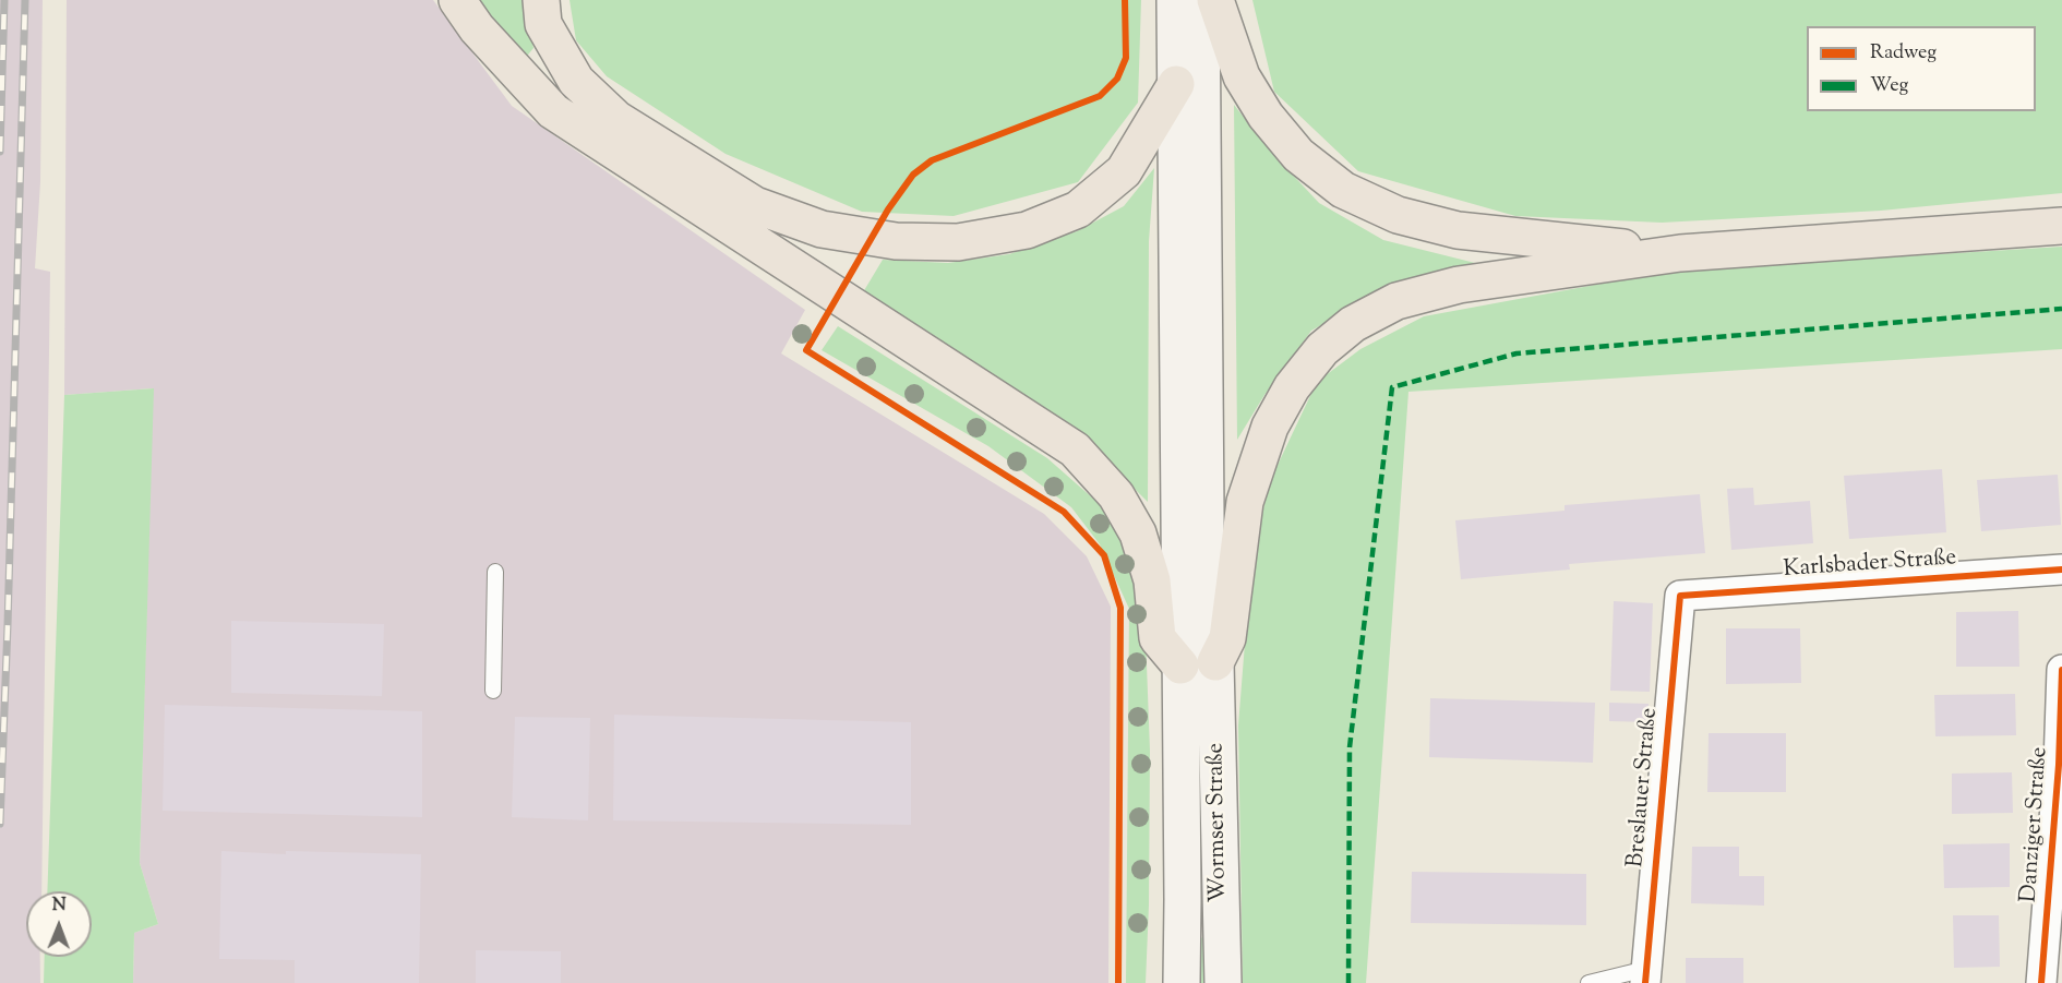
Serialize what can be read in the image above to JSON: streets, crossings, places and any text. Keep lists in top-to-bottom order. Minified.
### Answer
{"streets":{"main road":["Wormser Straße"],"street":["Karlsbader Straße","Breslauer Straße","Danziger Straße"]},"crossings":[["Karlsbader Straße","Breslauer Straße"]],"legend":["Radweg","Weg"],"north":"top"}
